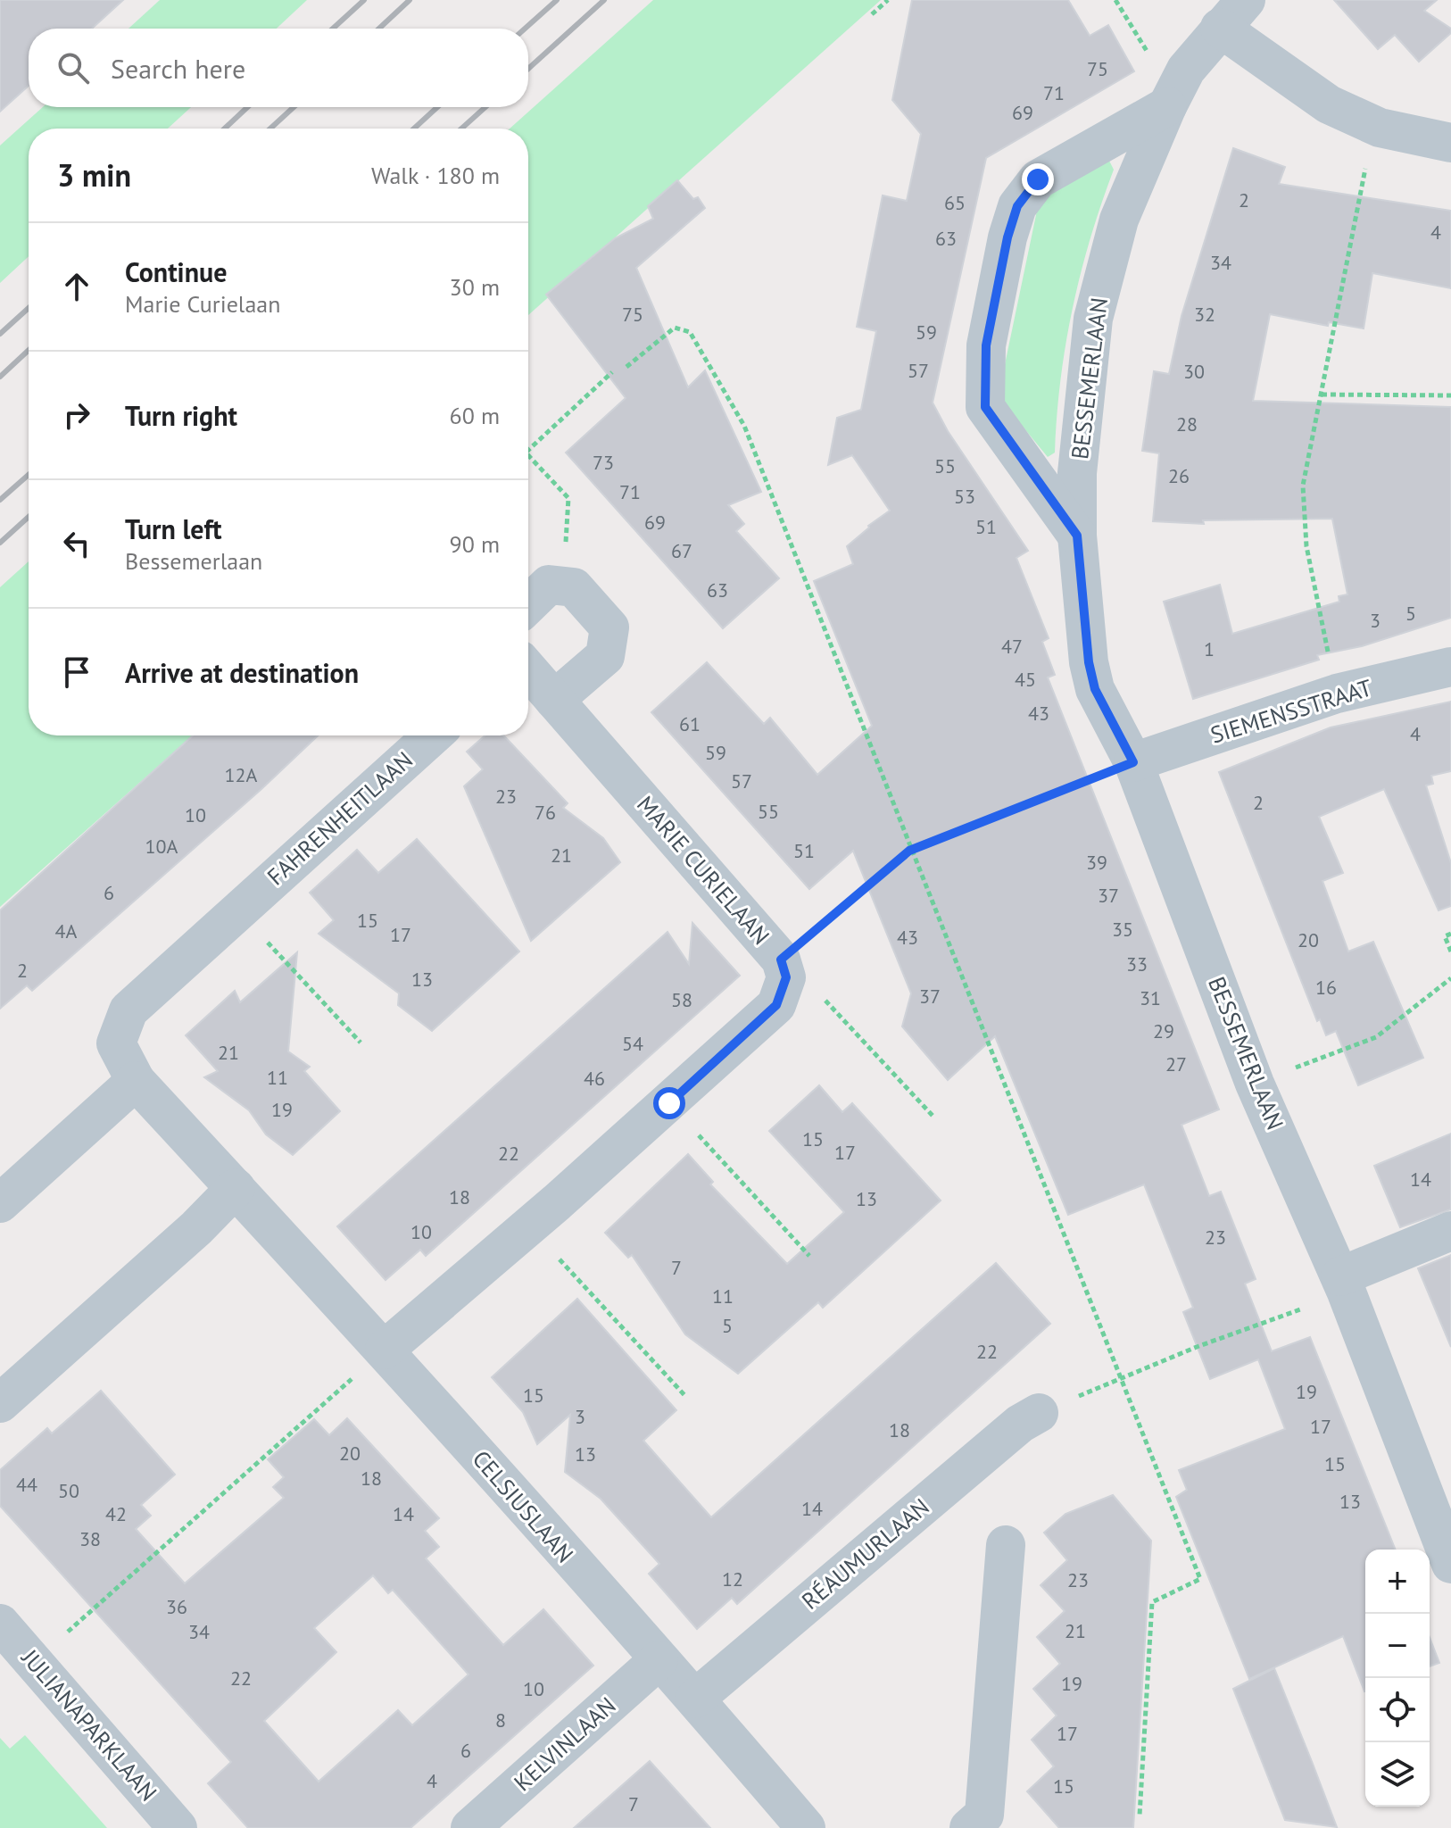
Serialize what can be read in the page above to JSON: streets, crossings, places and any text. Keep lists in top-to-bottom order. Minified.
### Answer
{"streets":{"street":["BESSEMERLAAN","SIEMENSSTRAAT","FAHRENHEITLAAN","MARIE CURIELAAN","CELSIUSLAAN","RÉAUMURLAAN","JULIANAPARKLAAN","KELVINLAAN"]},"crossings":[["BESSEMERLAAN","SIEMENSSTRAAT"],["FAHRENHEITLAAN","CELSIUSLAAN"],["MARIE CURIELAAN","CELSIUSLAAN"],["CELSIUSLAAN","RÉAUMURLAAN"],["CELSIUSLAAN","KELVINLAAN"]],"house_numbers":["75","71","69","2","65","4","63","34","75","32","59","57","30","28","73","55","26","71","53","69","51","67","63","5","3","47","1","45","43","61","4","59","12A","57","23","2","55","76","10","10A","51","21","39","6","37","15","35","4A","17","43","20","33","2","13","16","37","31","58","29","54","21","27","11","46","19","15","17","22","14","18","13","10","23","7","11","5","22","19","15","3","17","18","20","13","15","18","44","50","13","14","42","14","38","12","23","36","21","34","22","19","10","8","17","6","4","15","7"],"page":{"search":"Search here","heading":["3 min","Walk · 180 m"],"list":[["Continue","Marie Curielaan","30 m"],["Turn right","60 m"],["Turn left","Bessemerlaan","90 m"],"Arrive at destination"],"map_buttons":["+","−"]}}
